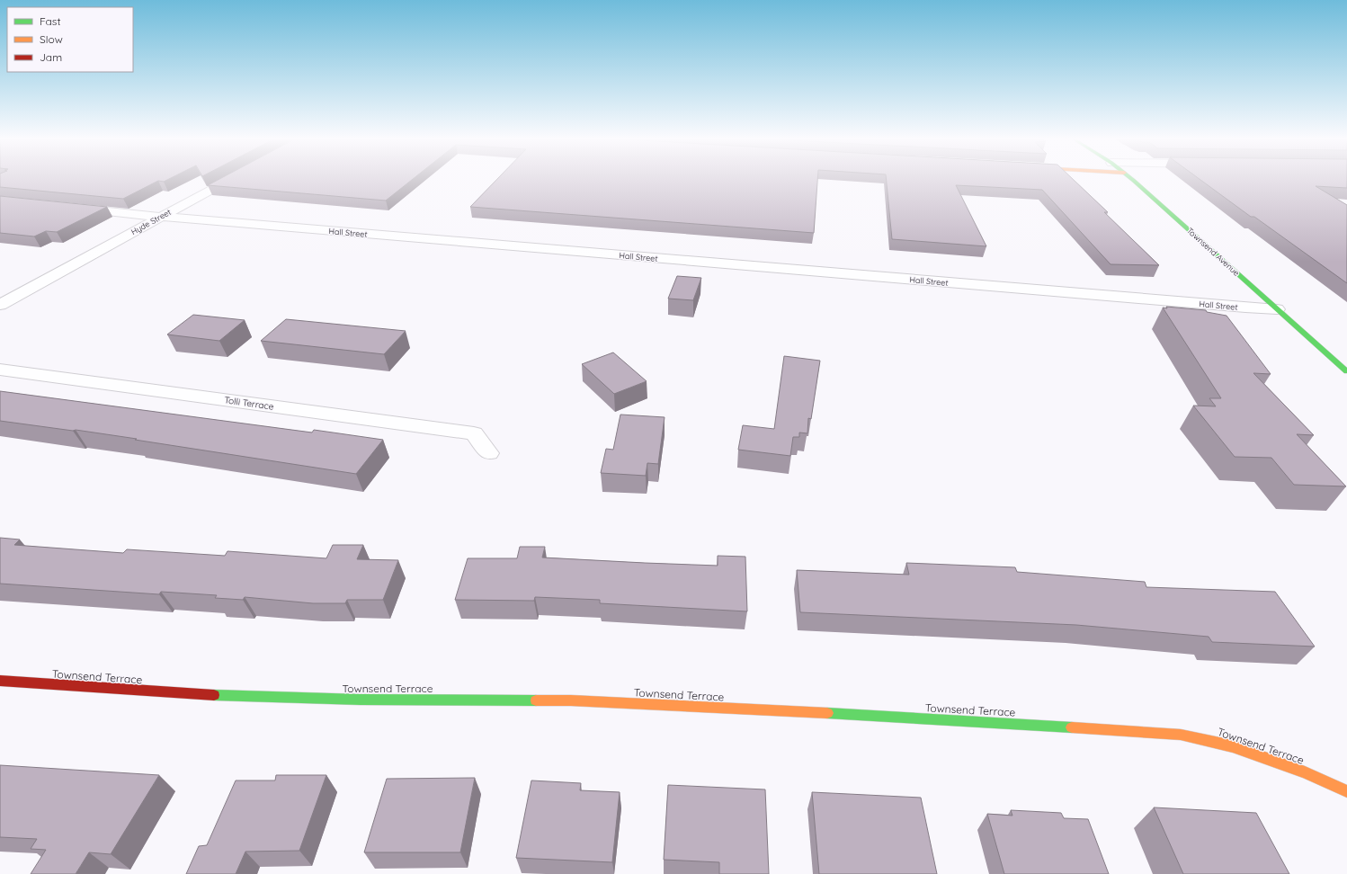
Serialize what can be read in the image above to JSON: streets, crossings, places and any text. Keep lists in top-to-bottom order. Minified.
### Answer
{"streets":{"street":["Hyde Street","Hall Street","Townsend Avenue","Tolli Terrace","Townsend Terrace"]},"crossings":[["Hyde Street","Hall Street"],["Hall Street","Townsend Avenue"]],"legend":["Fast","Slow","Jam"]}
